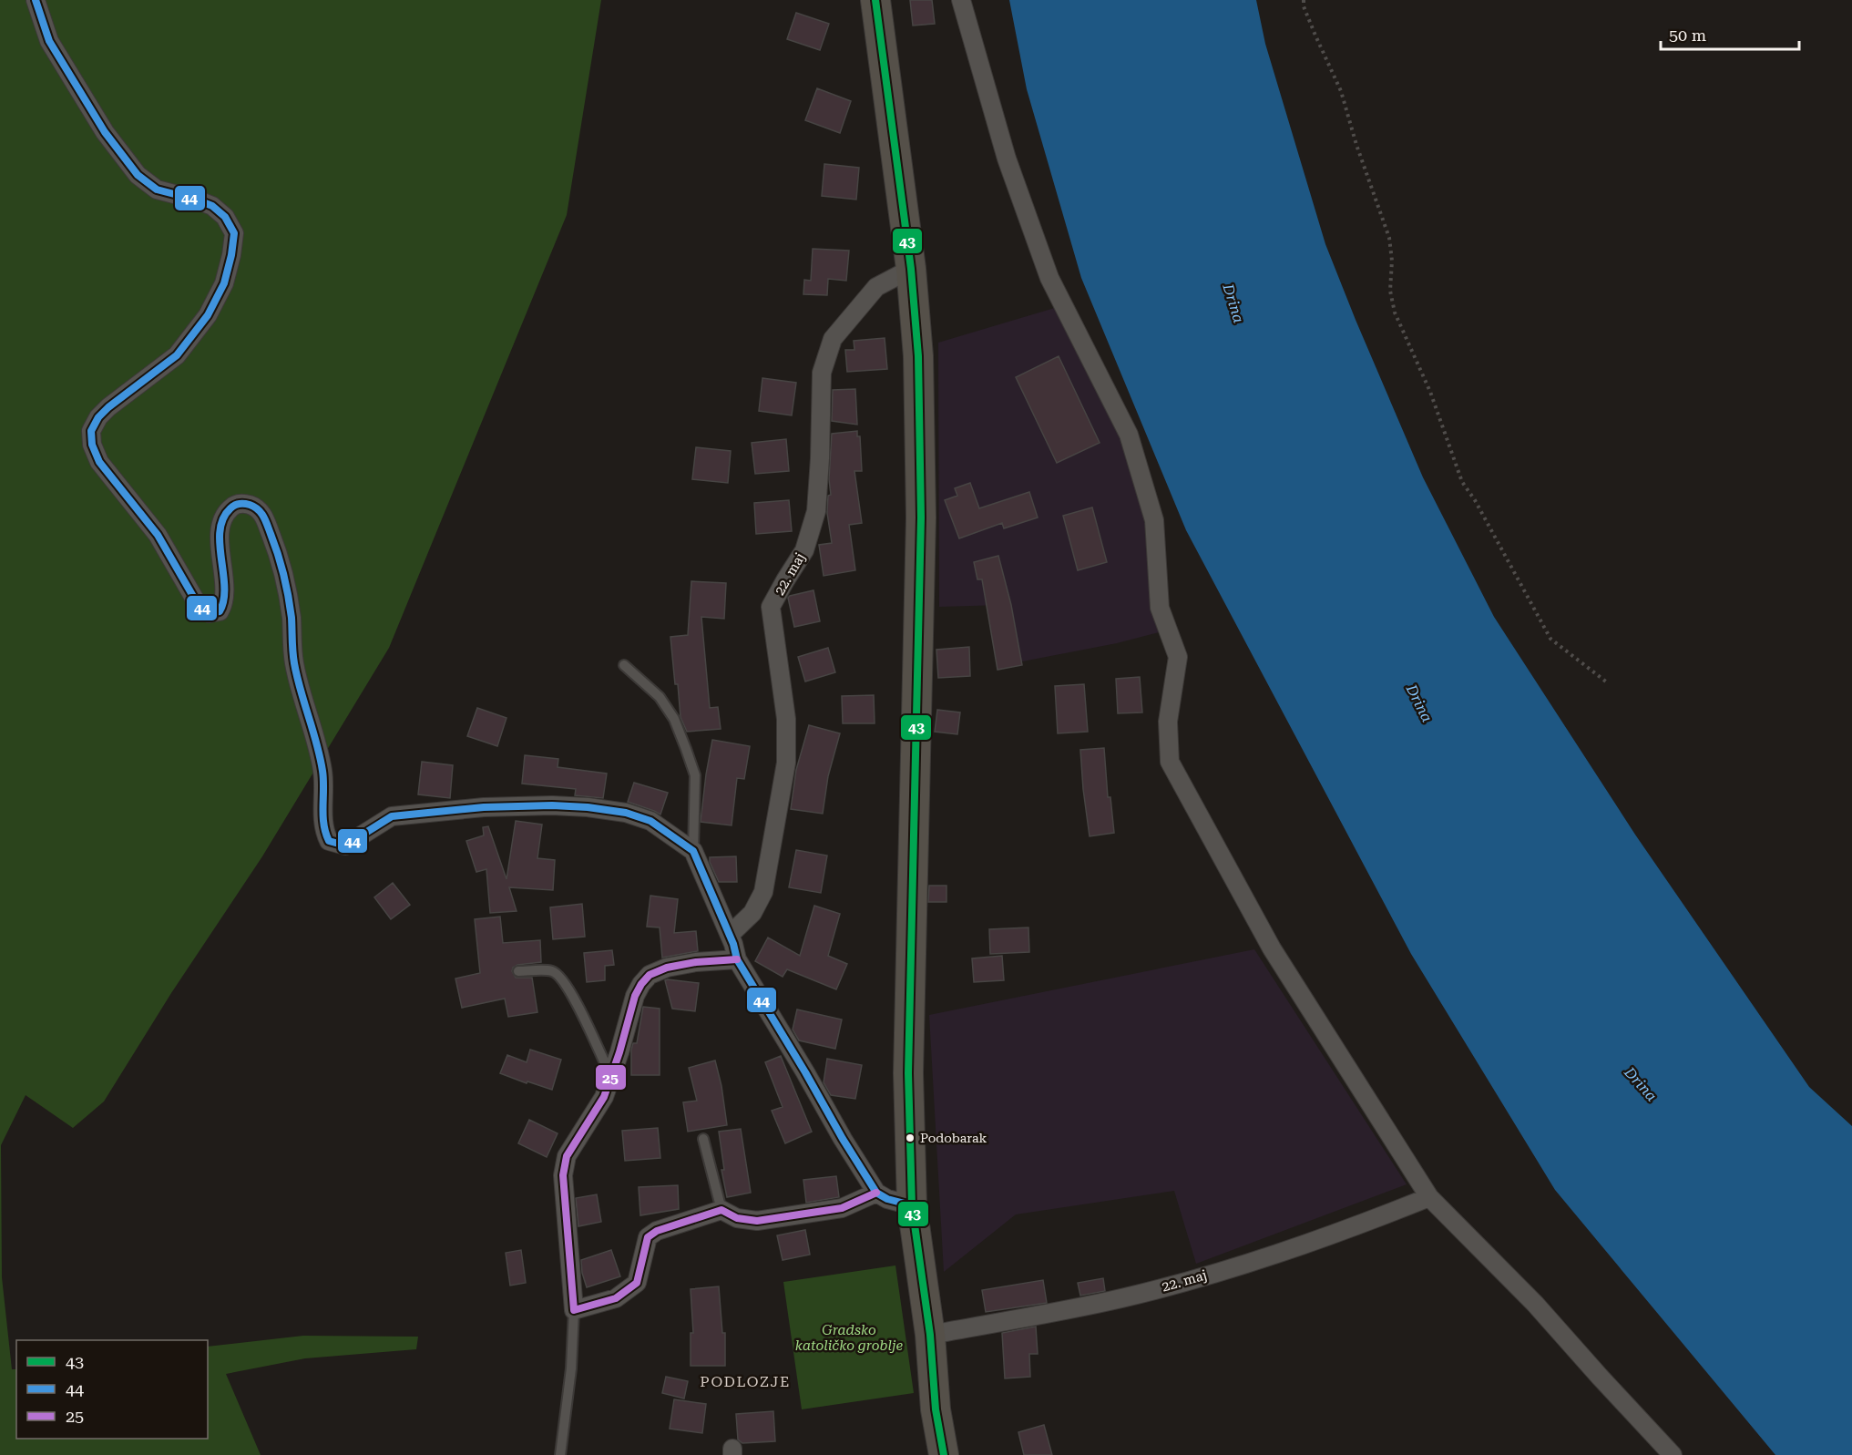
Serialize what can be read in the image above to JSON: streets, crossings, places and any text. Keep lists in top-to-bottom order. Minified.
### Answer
{"streets":{"street":["22. maj"]},"districts":["PODLOZJE"],"water":["Drina"],"parks":["Gradsko katoličko groblje"],"places":["Podobarak"],"lines":["transit line 43","transit line 44","transit line 25"],"legend":["43","44","25"],"scale_bar":"50 m"}
